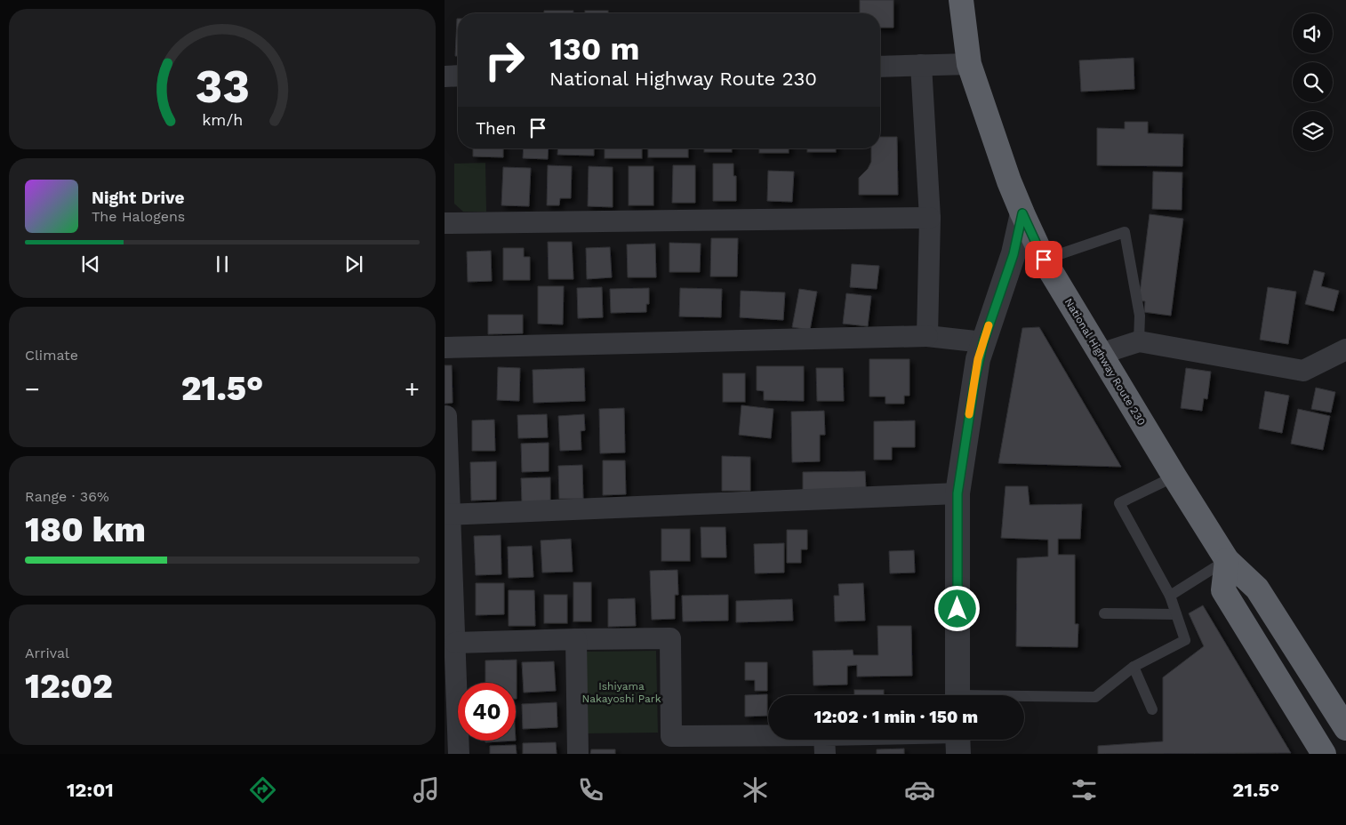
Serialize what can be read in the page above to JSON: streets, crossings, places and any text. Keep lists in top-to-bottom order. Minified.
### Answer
{"streets":{"highway":["National Highway Route 230"]},"parks":["Ishiyama Nakayoshi Park"],"page":{"turn":["130 m","National Highway Route 230"],"then":"Then","song":["Night Drive","The Halogens"],"tile":["Climate",["Range · 36%","180 km"],["Arrival","12:02"]],"heat":["−","21.5°","+"],"limit":"40","trip":"12:02 · 1 min · 150 m","tabs":["12:01","21.5°"],"gauge":["33","km/h"]}}
